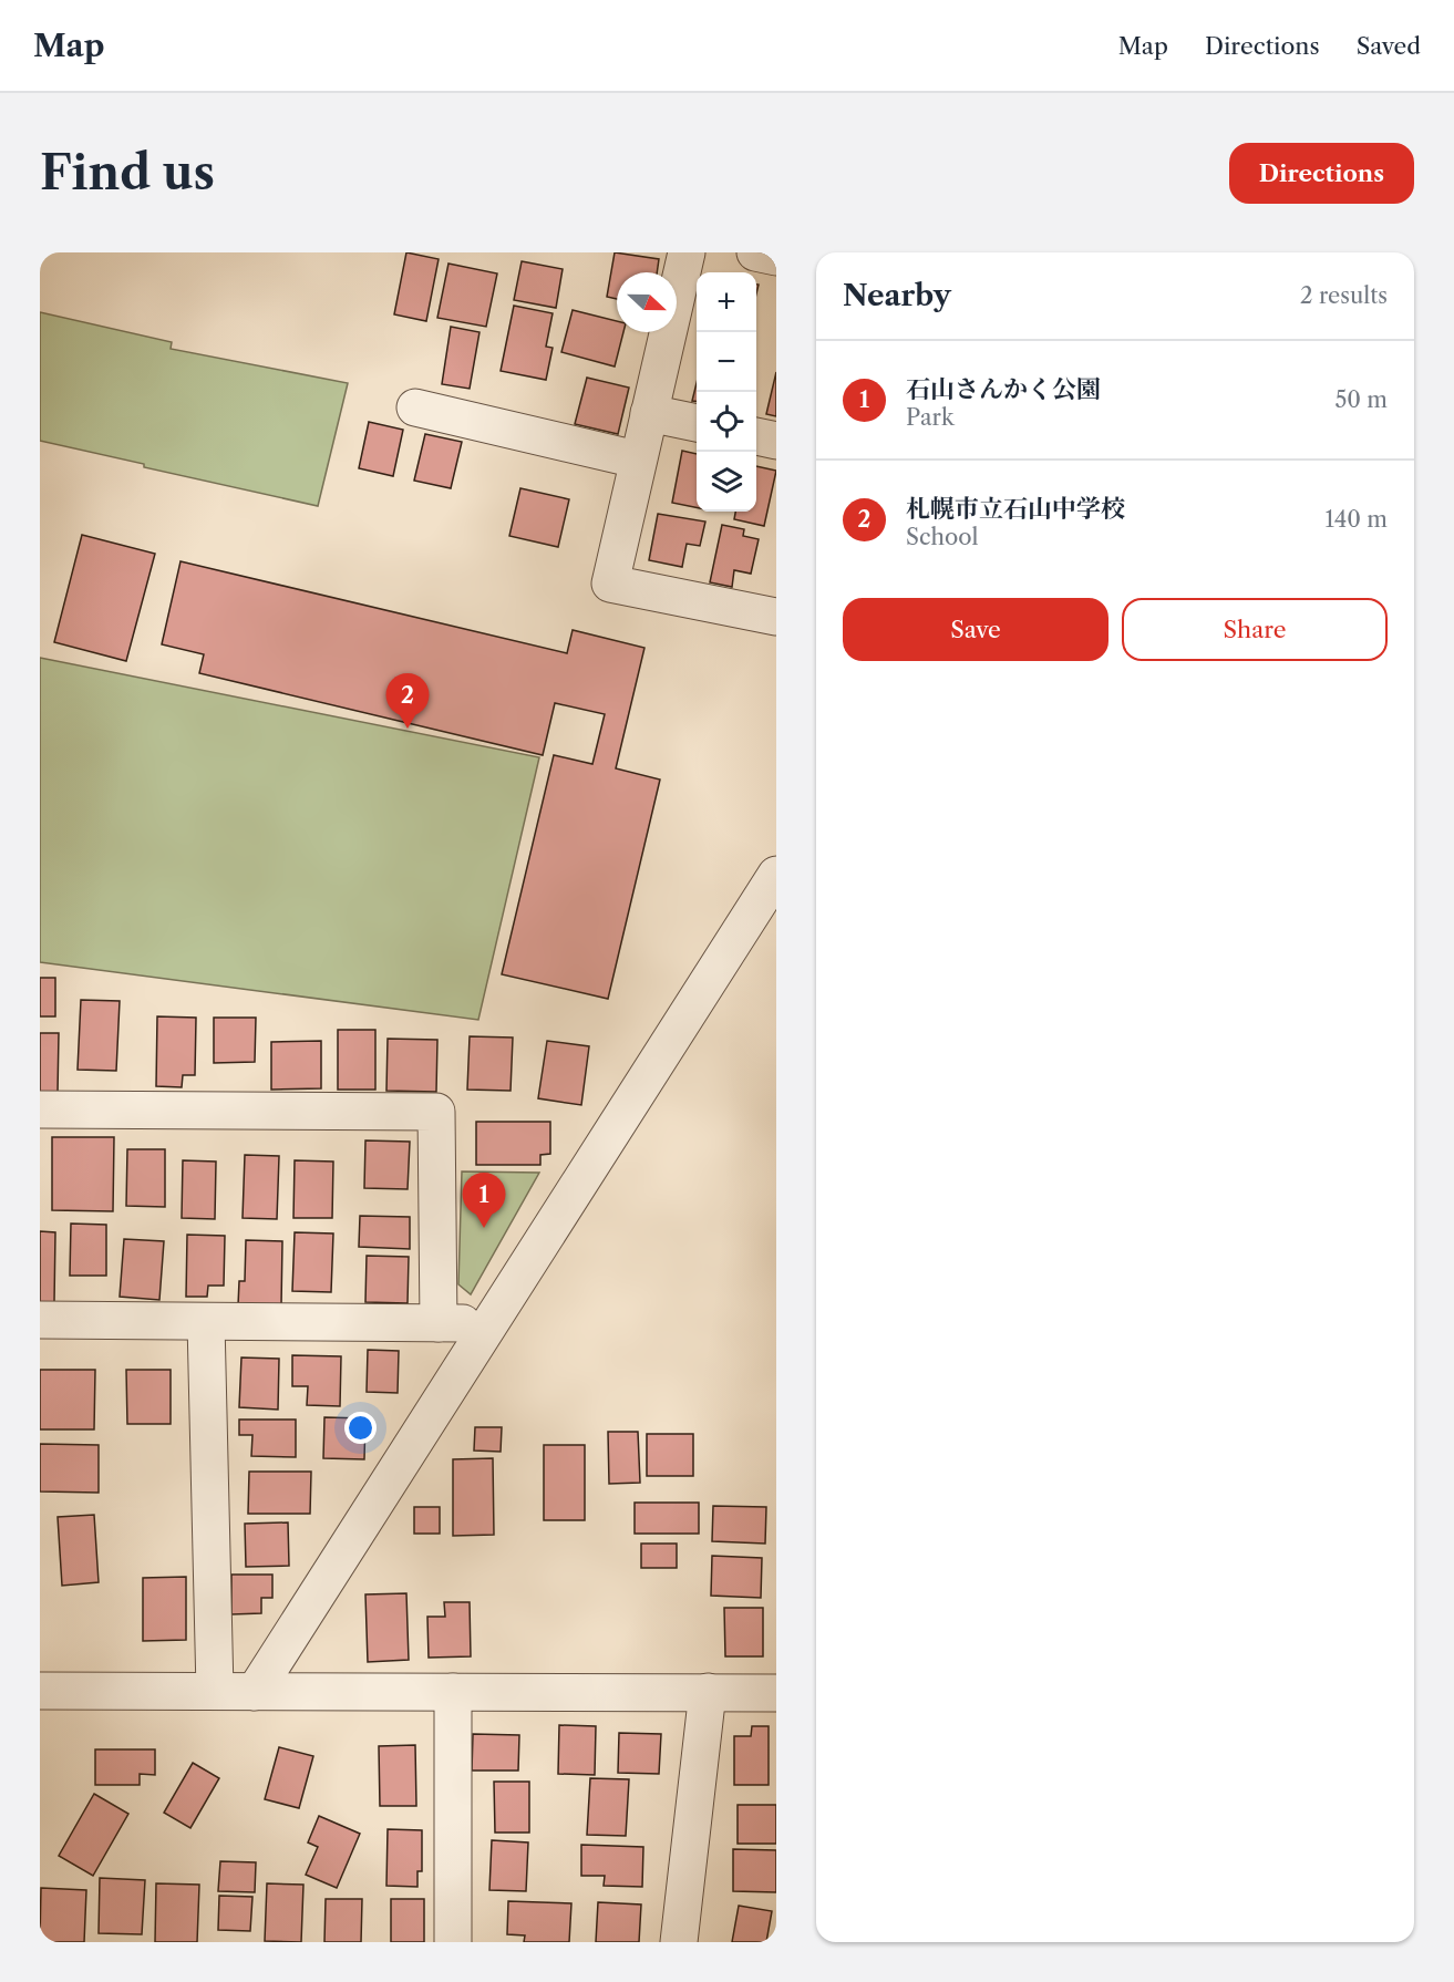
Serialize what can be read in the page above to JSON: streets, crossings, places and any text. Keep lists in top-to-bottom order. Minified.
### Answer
{"north":"right","page":{"header":"Map","nav":["Map","Directions","Saved"],"buttons":["Directions",["Save","Share"]],"title":"Find us","heading":["Nearby","2 results"],"map_buttons":["+","−"],"list":[{"mark":"1","name":"石山さんかく公園","note":"Park","value":"50 m"},{"mark":"2","name":"札幌市立石山中学校","note":"School","value":"140 m"}],"pins":["2","1"]}}
